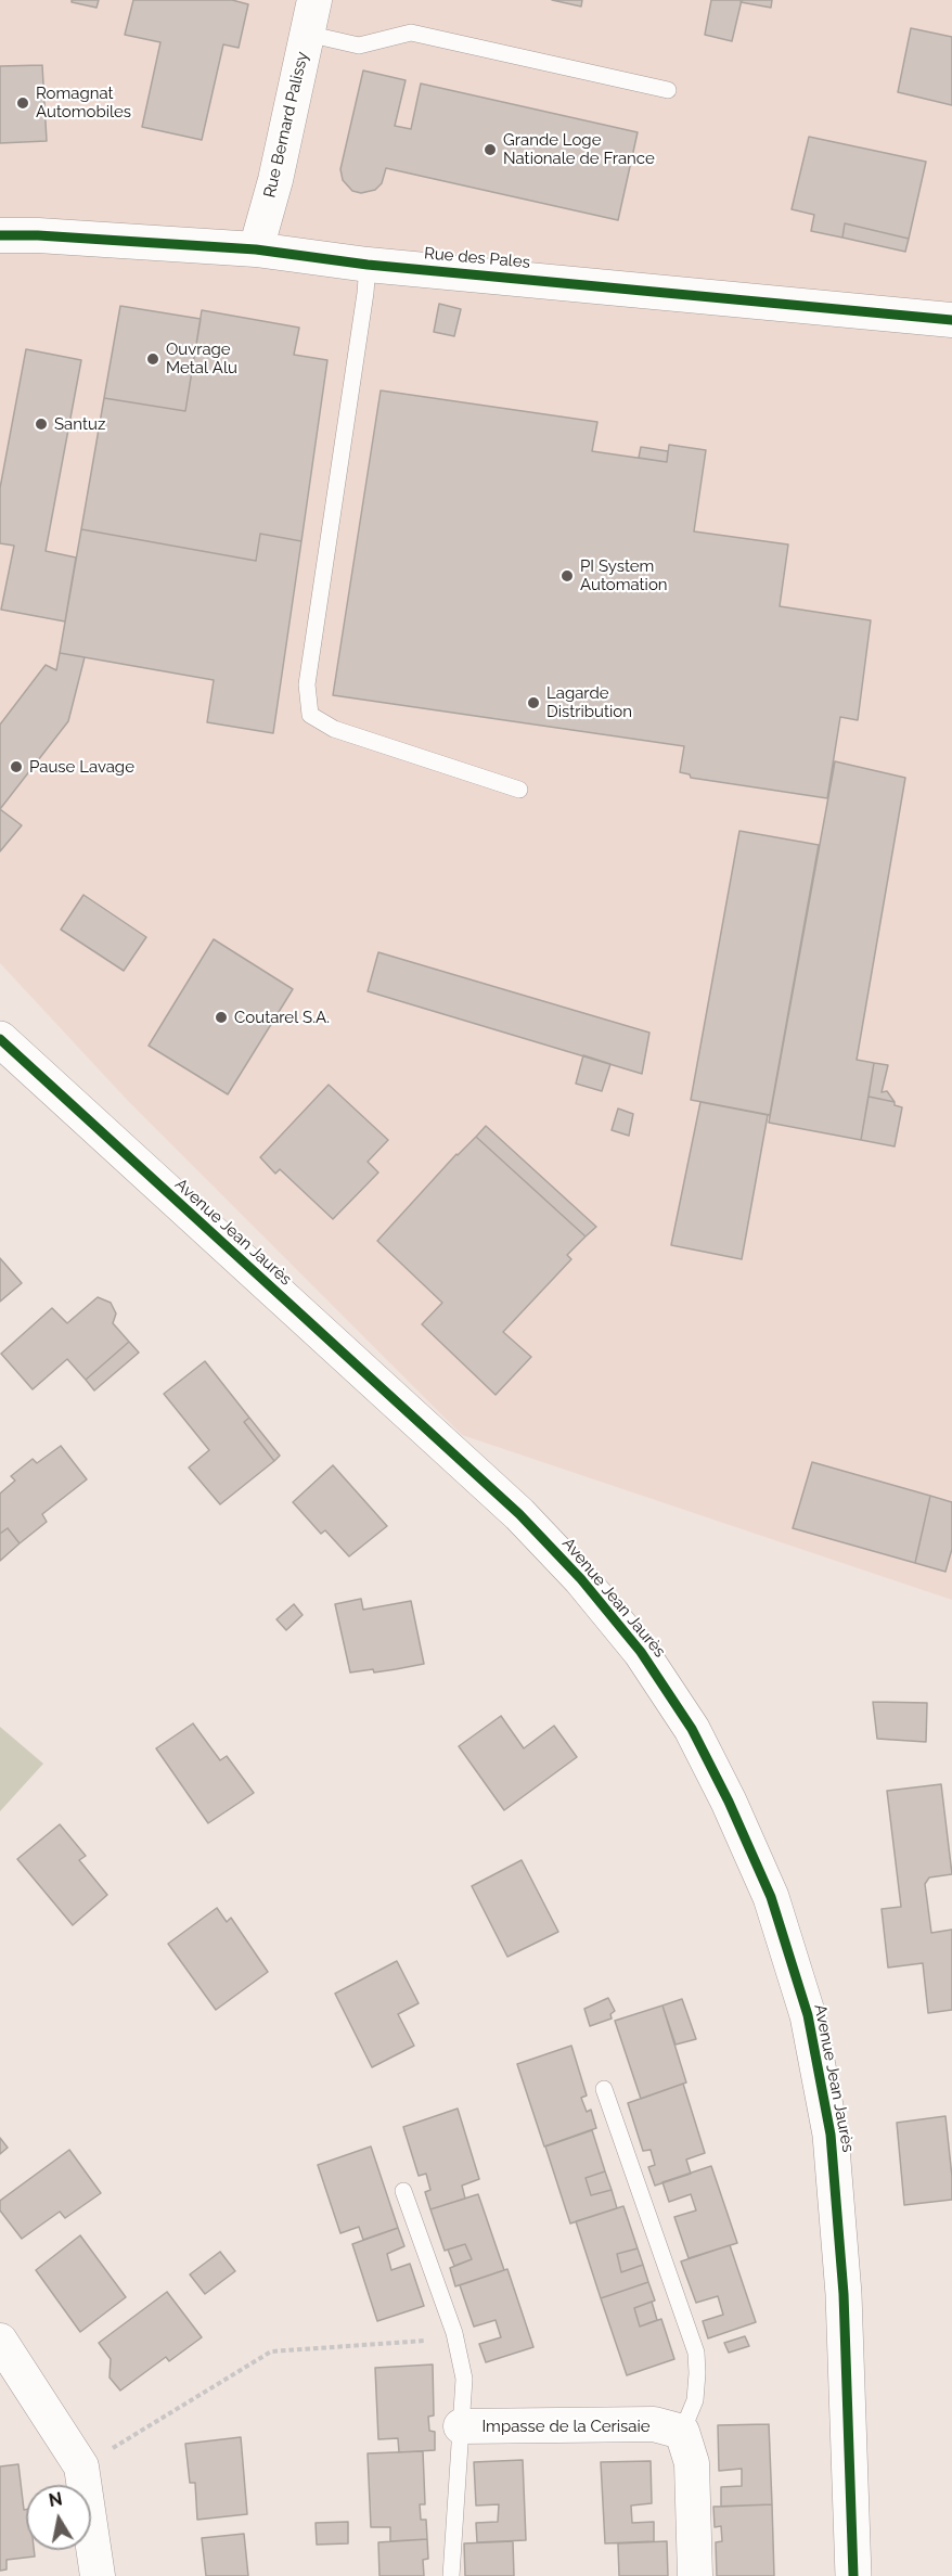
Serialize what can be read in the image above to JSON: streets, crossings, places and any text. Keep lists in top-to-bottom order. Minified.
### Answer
{"streets":{"main road":["Avenue Jean Jaurès"],"street":["Rue Bernard Palissy","Rue des Pales","Impasse de la Cerisaie"]},"crossings":[["Rue Bernard Palissy","Rue des Pales"]],"places":["Romagnat Automobiles","Grande Loge Nationale de France","Ouvrage Metal Alu","Santuz","PI System Automation","Lagarde Distribution","Pause Lavage","Coutarel S.A."],"north":"top"}
